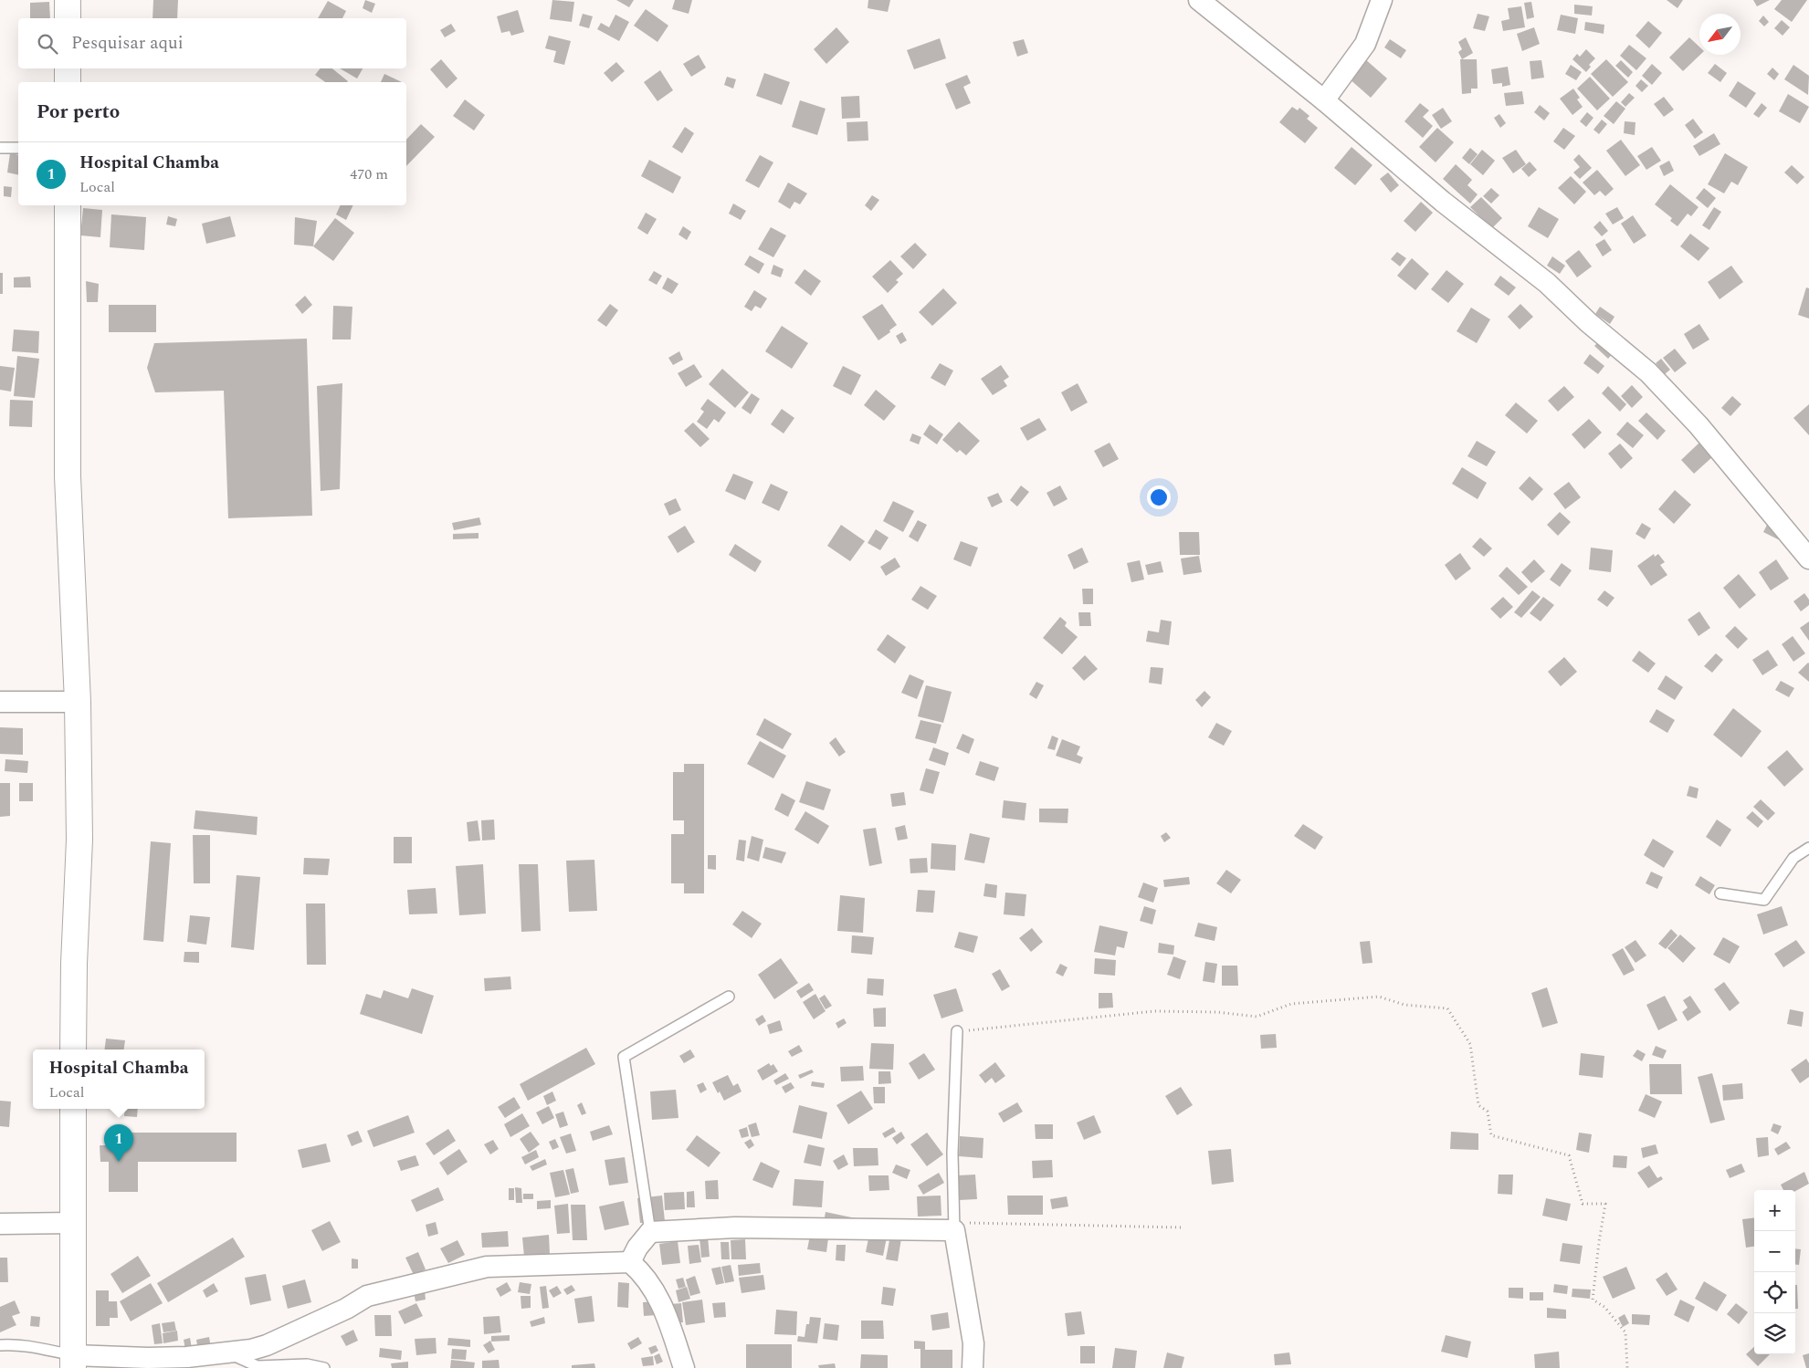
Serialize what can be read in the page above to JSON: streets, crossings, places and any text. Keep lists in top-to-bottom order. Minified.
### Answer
{"north":"bottom left","page":{"search":"Pesquisar aqui","heading":"Por perto","list":[{"mark":"1","name":"Hospital Chamba","note":"Local","value":"470 m"}],"popup":["Hospital Chamba","Local"],"pins":"1","map_buttons":["+","−"]}}
